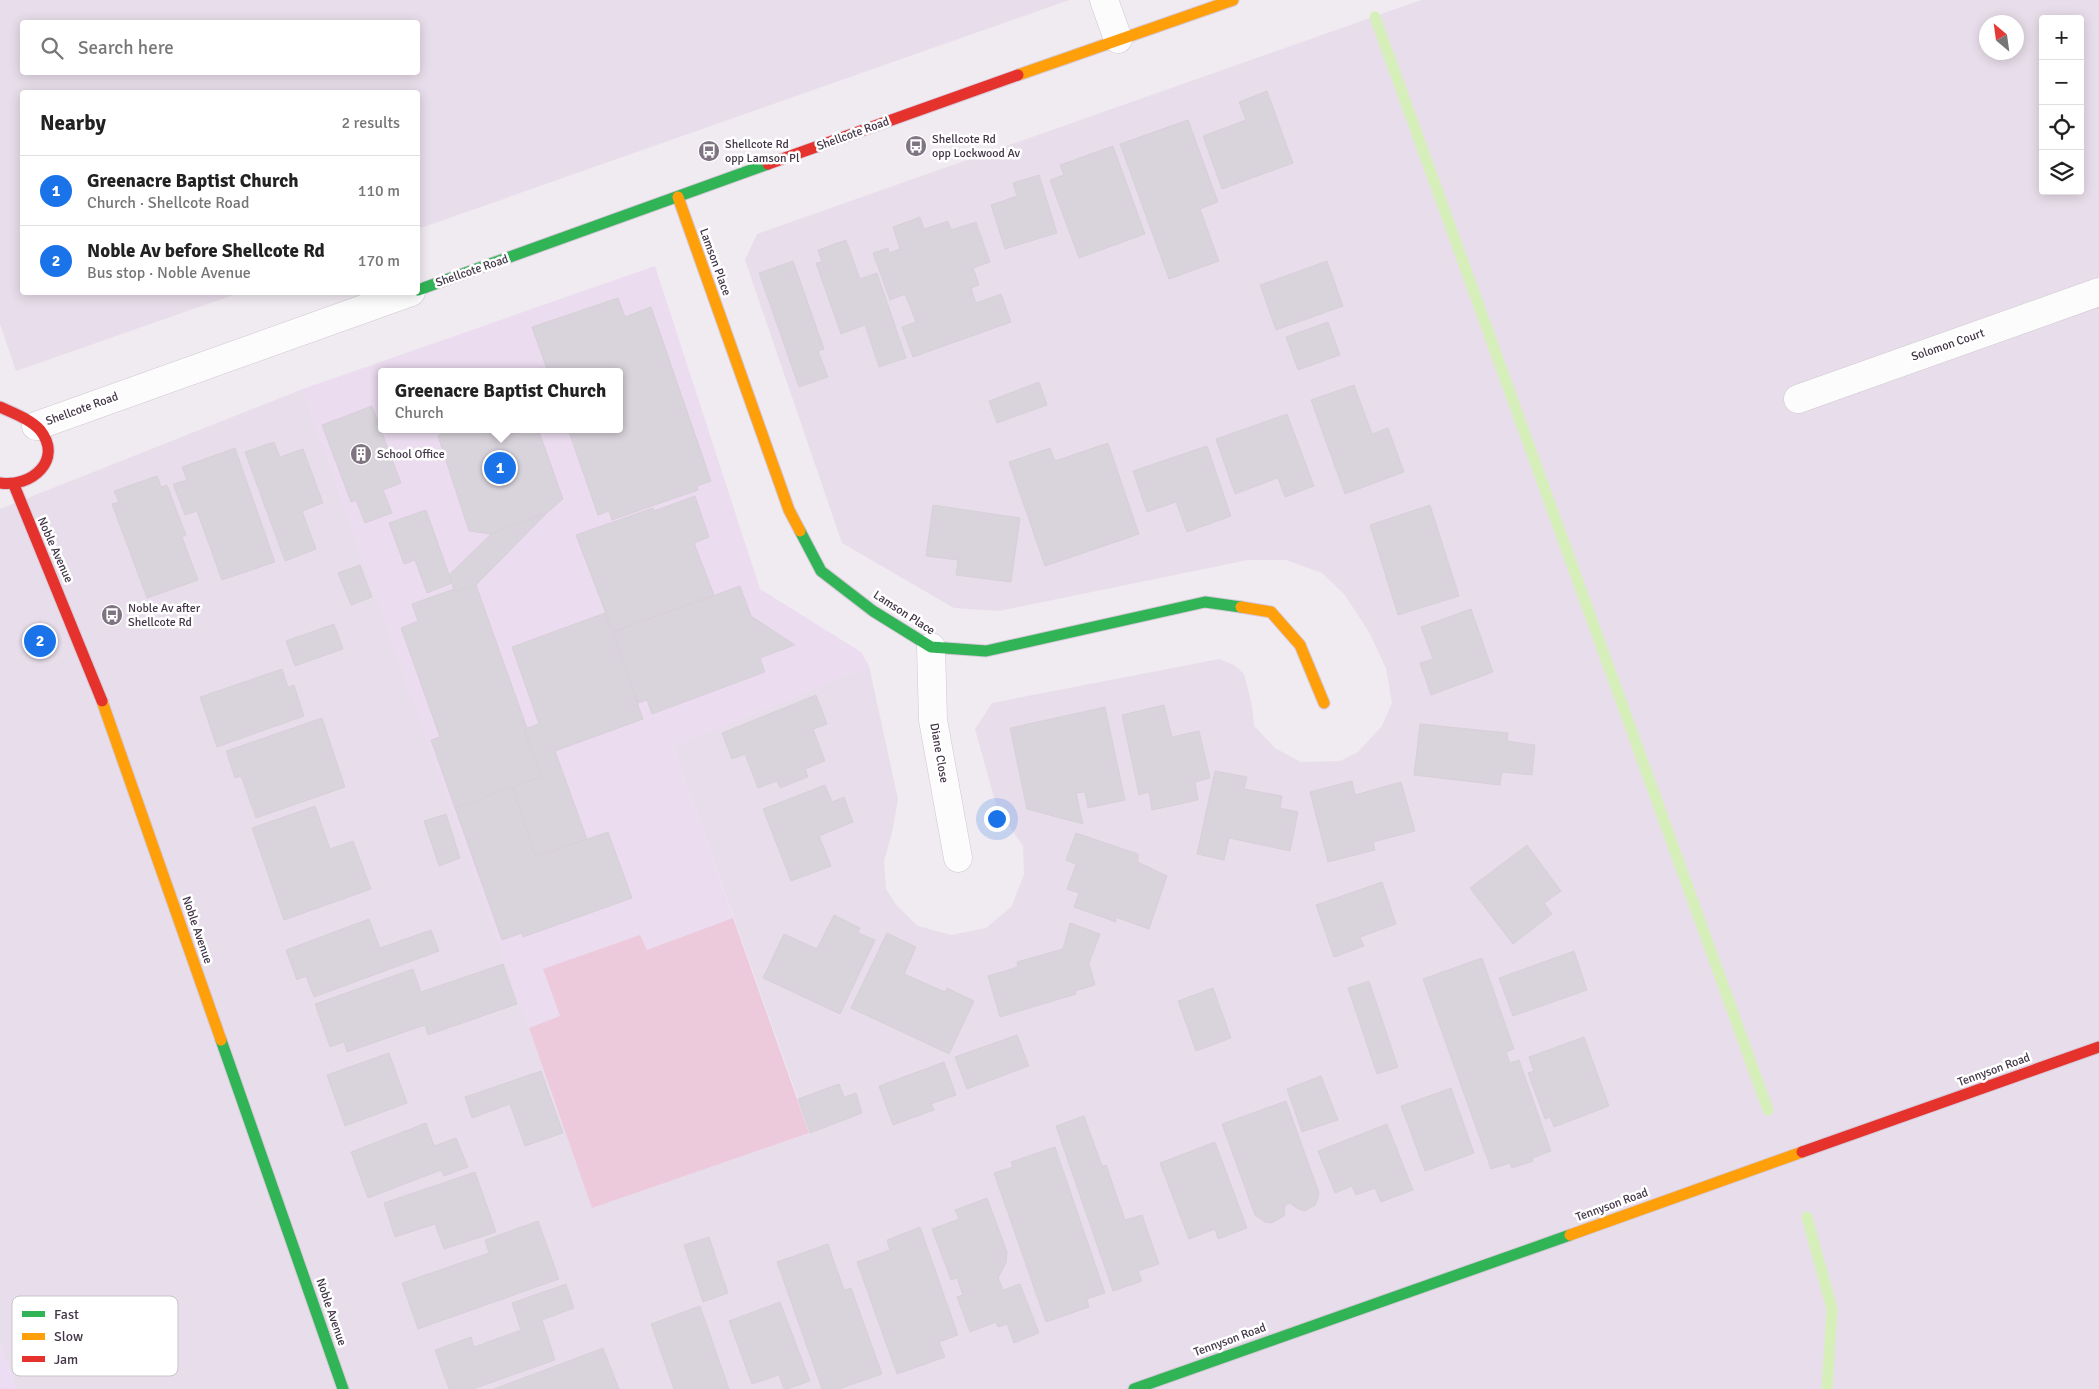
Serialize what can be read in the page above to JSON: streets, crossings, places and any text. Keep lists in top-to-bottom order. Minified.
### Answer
{"streets":{"street":["Shellcote Road","Lamson Place","Solomon Court","Noble Avenue","Diane Close","Tennyson Road"]},"crossings":[["Shellcote Road","Lamson Place"],["Lamson Place","Diane Close"]],"places":{"bus stop":["Shellcote Rd opp Lockwood Av","Shellcote Rd opp Lamson Pl","Noble Av after Shellcote Rd"],"building":["School Office"]},"legend":["Fast","Slow","Jam"],"north":"top left","page":{"map_buttons":["+","−"],"search":"Search here","heading":["Nearby","2 results"],"list":[{"mark":"1","name":"Greenacre Baptist Church","note":"Church · Shellcote Road","value":"110 m"},{"mark":"2","name":"Noble Av before Shellcote Rd","note":"Bus stop · Noble Avenue","value":"170 m"}],"popup":["Greenacre Baptist Church","Church"],"pins":["1","2"]}}
